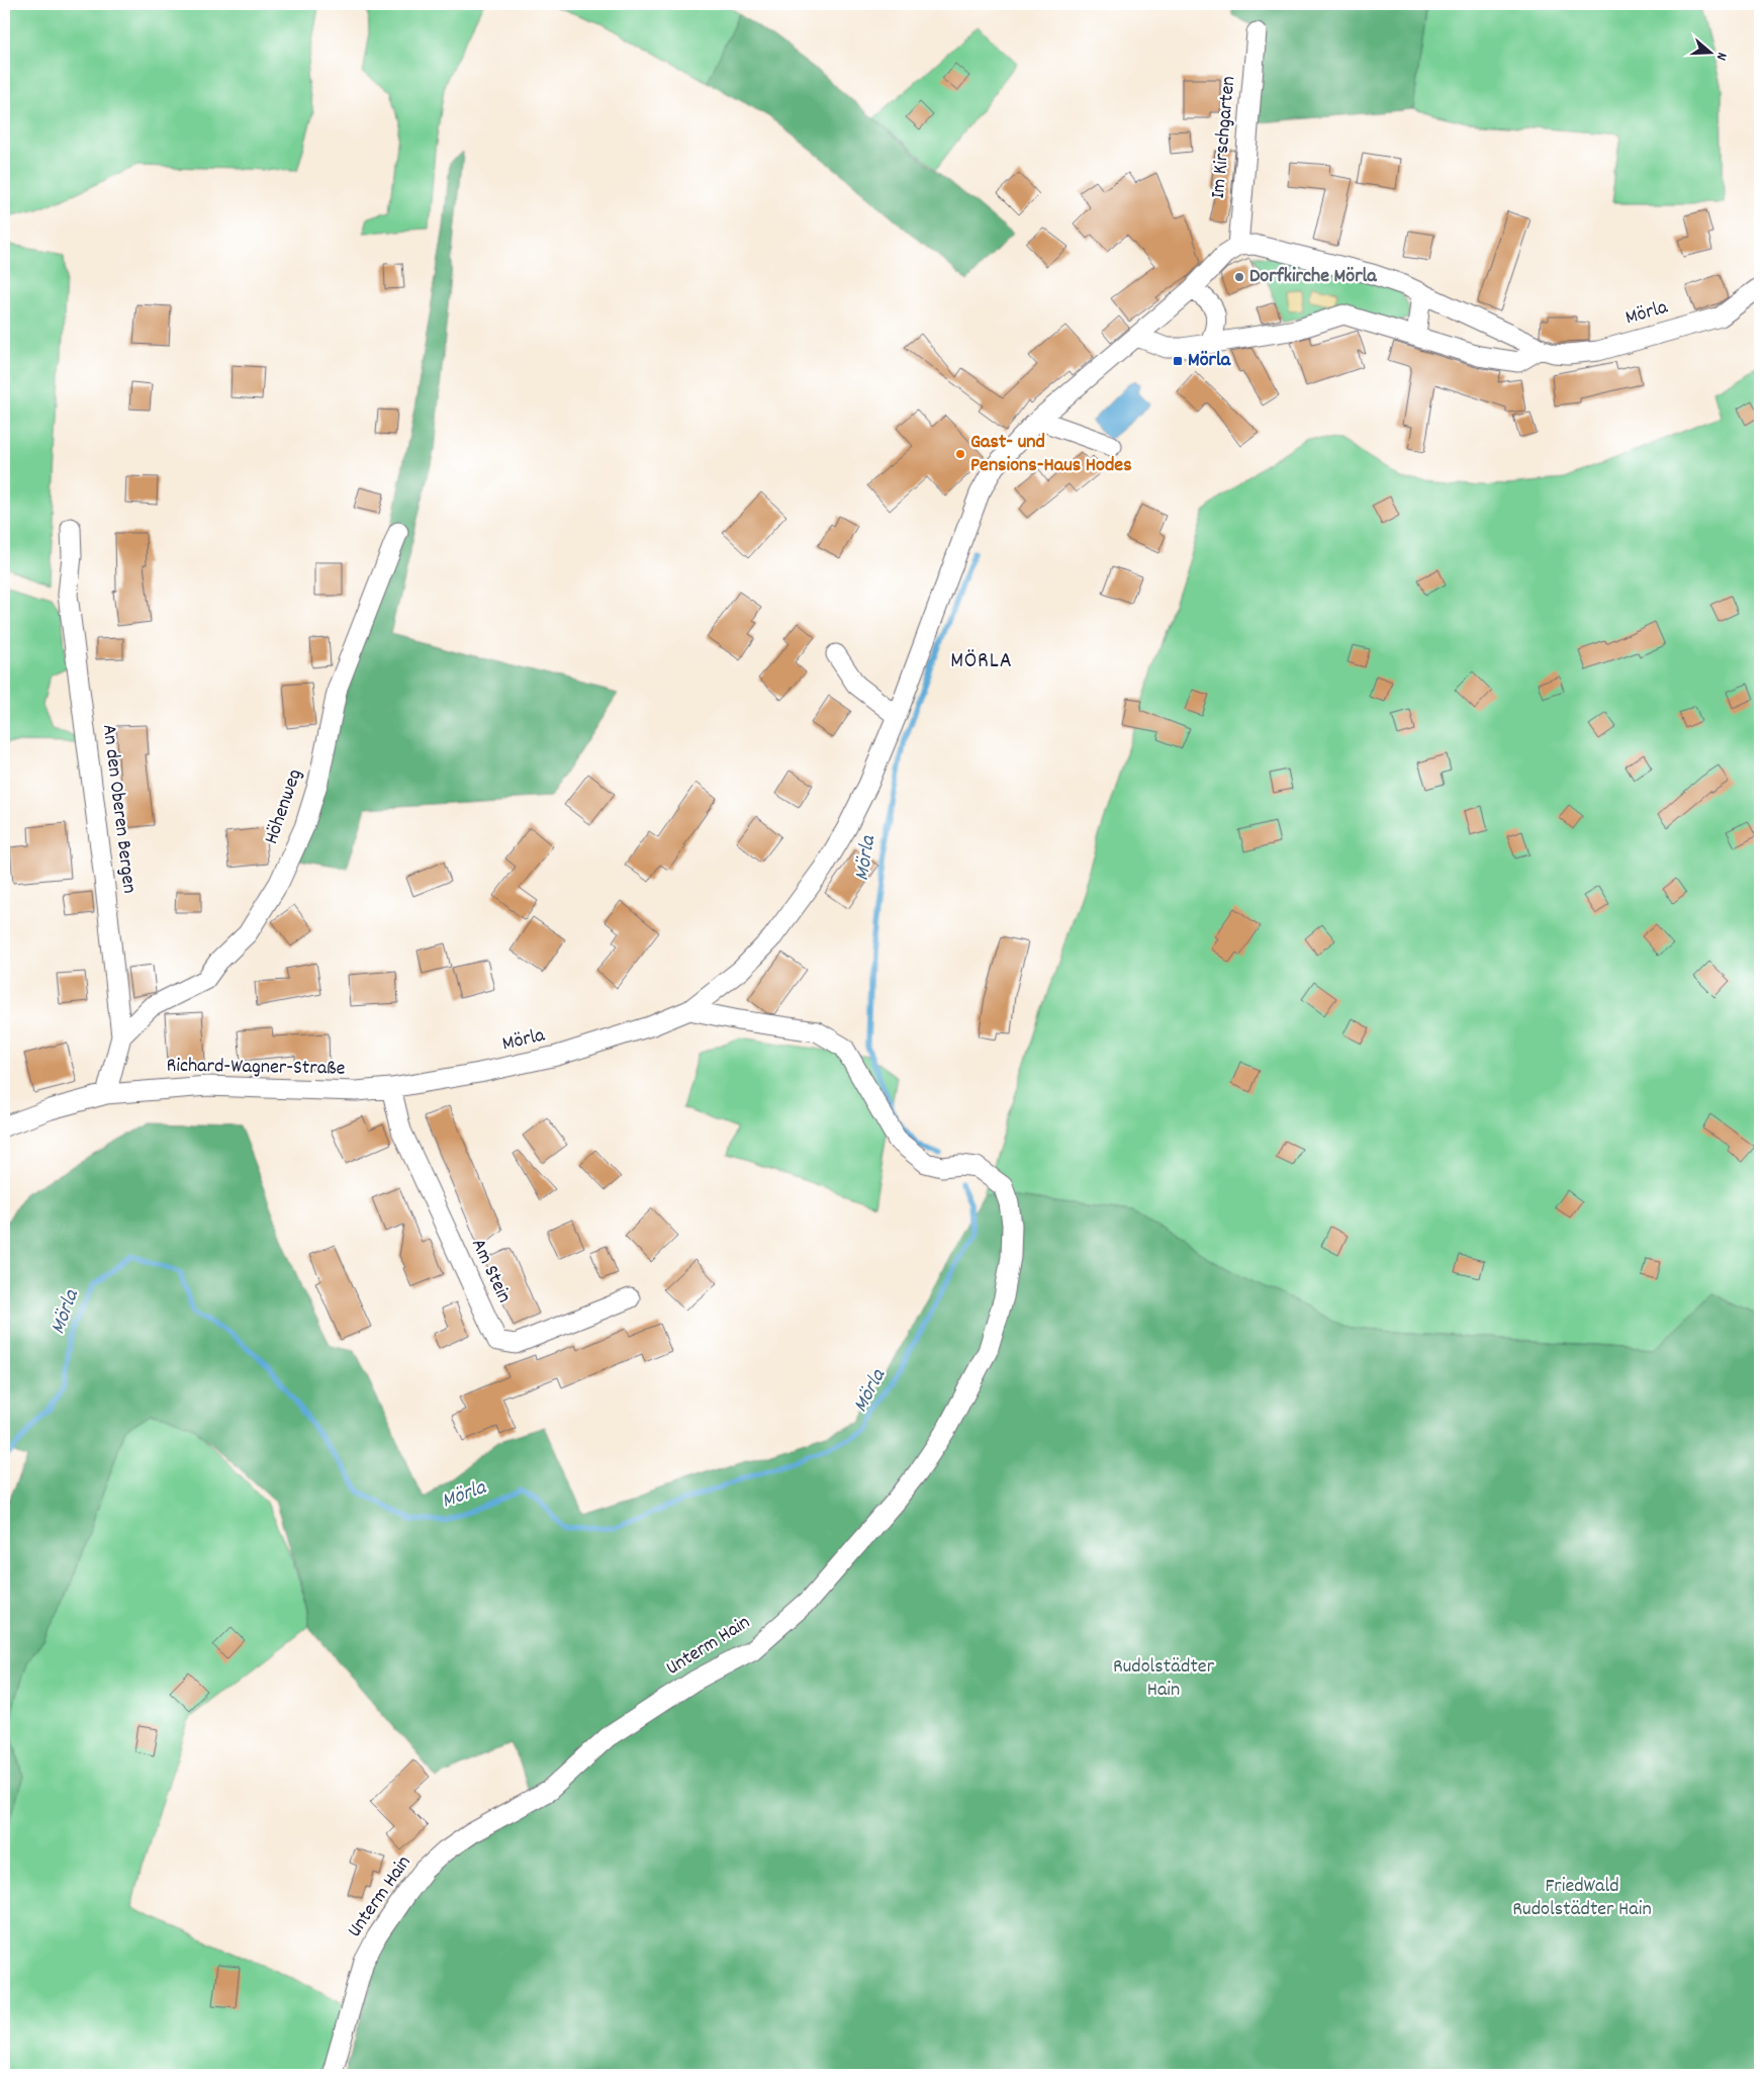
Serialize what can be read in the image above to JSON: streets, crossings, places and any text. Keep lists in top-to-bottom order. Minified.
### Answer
{"streets":{"street":["Im Kirschgarten","Mörla","Höhenweg","An den Oberen Bergen","Richard-Wagner-Straße","Am Stein","Unterm Hain"]},"crossings":[["Im Kirschgarten","Mörla"],["Mörla","Richard-Wagner-Straße"],["Mörla","Am Stein"],["Mörla","Unterm Hain"],["Höhenweg","An den Oberen Bergen"],["An den Oberen Bergen","Richard-Wagner-Straße"],["Richard-Wagner-Straße","Am Stein"]],"districts":["MÖRLA"],"water":["Mörla"],"parks":["Rudolstädter Hain","FriedWald Rudolstädter Hain"],"places":{"other":["Dorfkirche Mörla","Gast- und Pensions-Haus Hodes"],"transit":["Mörla"]},"north":"right"}
